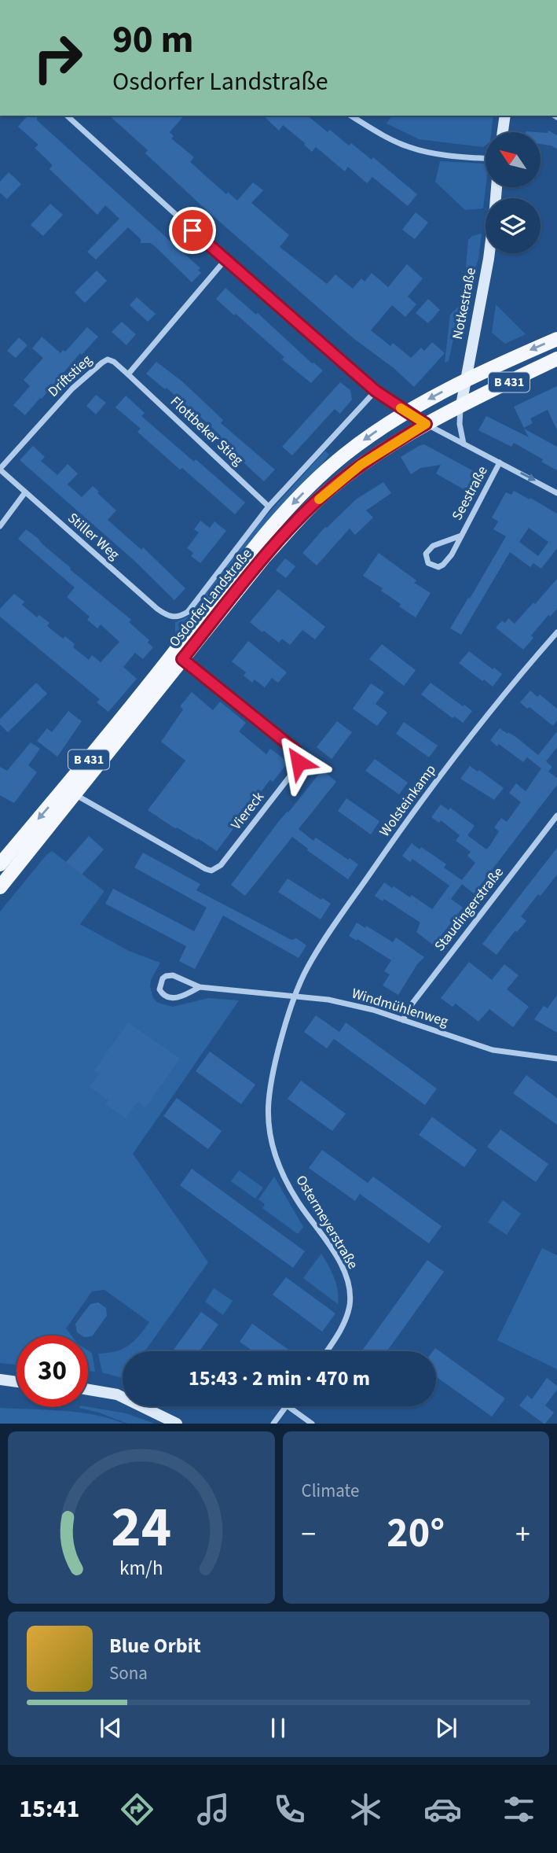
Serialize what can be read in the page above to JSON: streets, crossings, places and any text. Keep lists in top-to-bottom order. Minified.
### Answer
{"streets":{"main road":["B 431","Osdorfer Landstraße"],"street":["Notkestraße","Driftstieg","Flottbeker Stieg","Seestraße","Stiller Weg","Wolsteinkamp","Viereck","Staudingerstraße","Windmühlenweg","Ostermeyerstraße"]},"crossings":[["Notkestraße","Osdorfer Landstraße"],["Driftstieg","Flottbeker Stieg"],["Driftstieg","Stiller Weg"],["Flottbeker Stieg","Osdorfer Landstraße"],["Seestraße","Osdorfer Landstraße"],["Stiller Weg","Osdorfer Landstraße"],["Osdorfer Landstraße","Viereck"],["Wolsteinkamp","Windmühlenweg"],["Wolsteinkamp","Ostermeyerstraße"],["Staudingerstraße","Windmühlenweg"],["Windmühlenweg","Ostermeyerstraße"]],"north":"top left","page":{"turn":["90 m","Osdorfer Landstraße"],"limit":"30","trip":"15:43 · 2 min · 470 m","tile":"Climate","heat":["−","20°","+"],"song":["Blue Orbit","Sona"],"tabs":"15:41","gauge":["24","km/h"]}}
